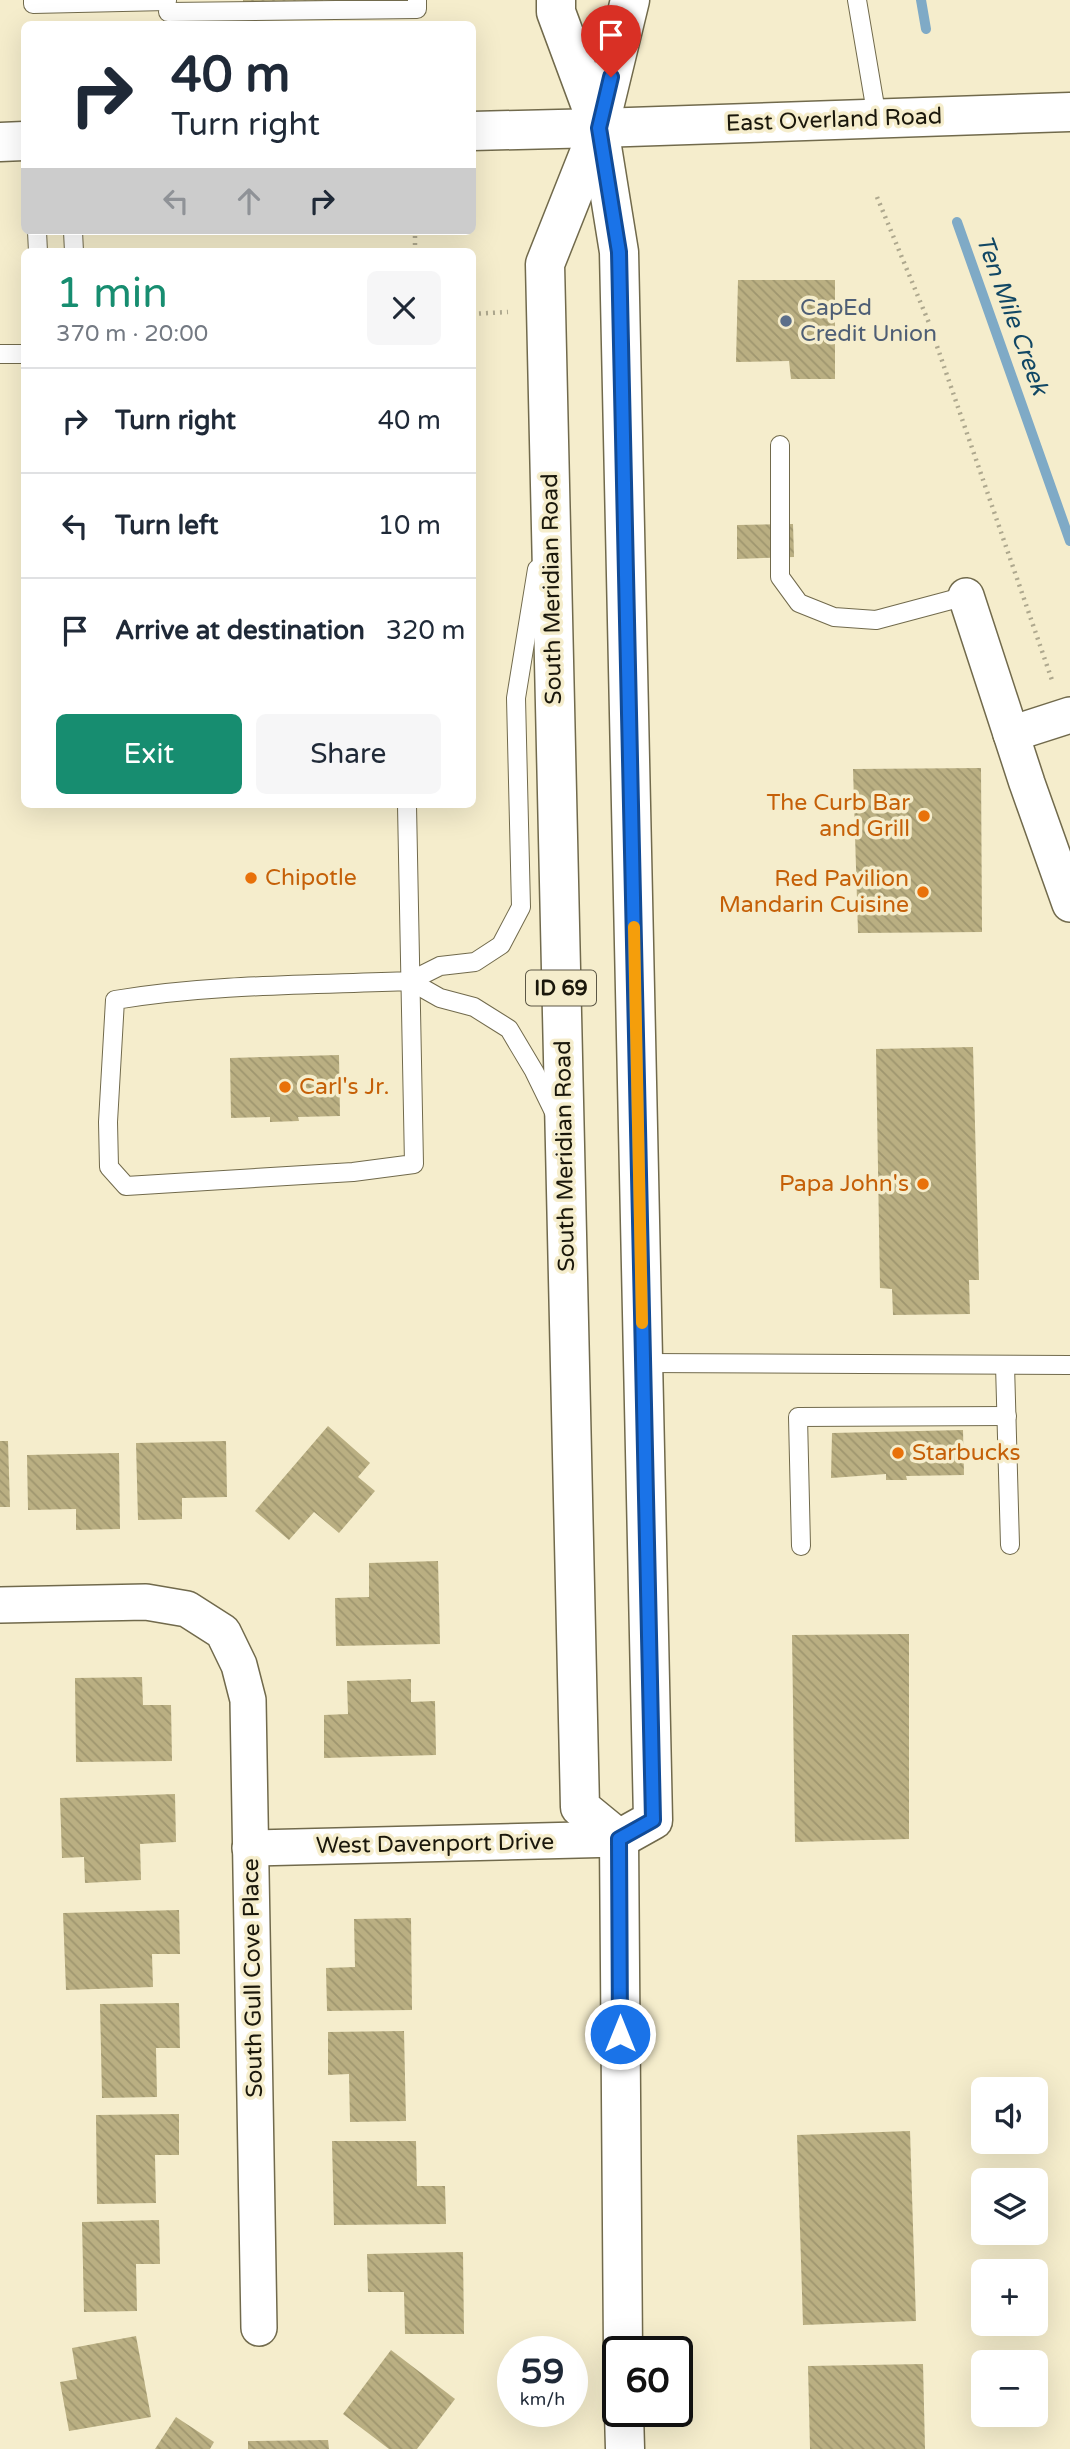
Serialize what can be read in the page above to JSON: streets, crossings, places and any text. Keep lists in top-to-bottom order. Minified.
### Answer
{"streets":{"main road":["East Overland Road","South Meridian Road","ID 69"],"street":["West Davenport Drive","South Gull Cove Place"]},"crossings":[["East Overland Road","South Meridian Road"],["South Meridian Road","West Davenport Drive"],["West Davenport Drive","South Gull Cove Place"]],"water":["Ten Mile Creek"],"places":["CapEd Credit Union","The Curb Bar and Grill","Chipotle","Red Pavilion Mandarin Cuisine","Carl's Jr.","Papa John's","Starbucks"],"page":{"turn":["40 m","Turn right"],"heading":["1 min","370 m · 20:00"],"list":[{"name":"Turn right","value":"40 m"},{"name":"Turn left","value":"10 m"},{"name":"Arrive at destination","value":"320 m"}],"buttons":["Exit","Share"],"map_buttons":["+","−"],"speed":"59 km/h","limit":"60"}}
